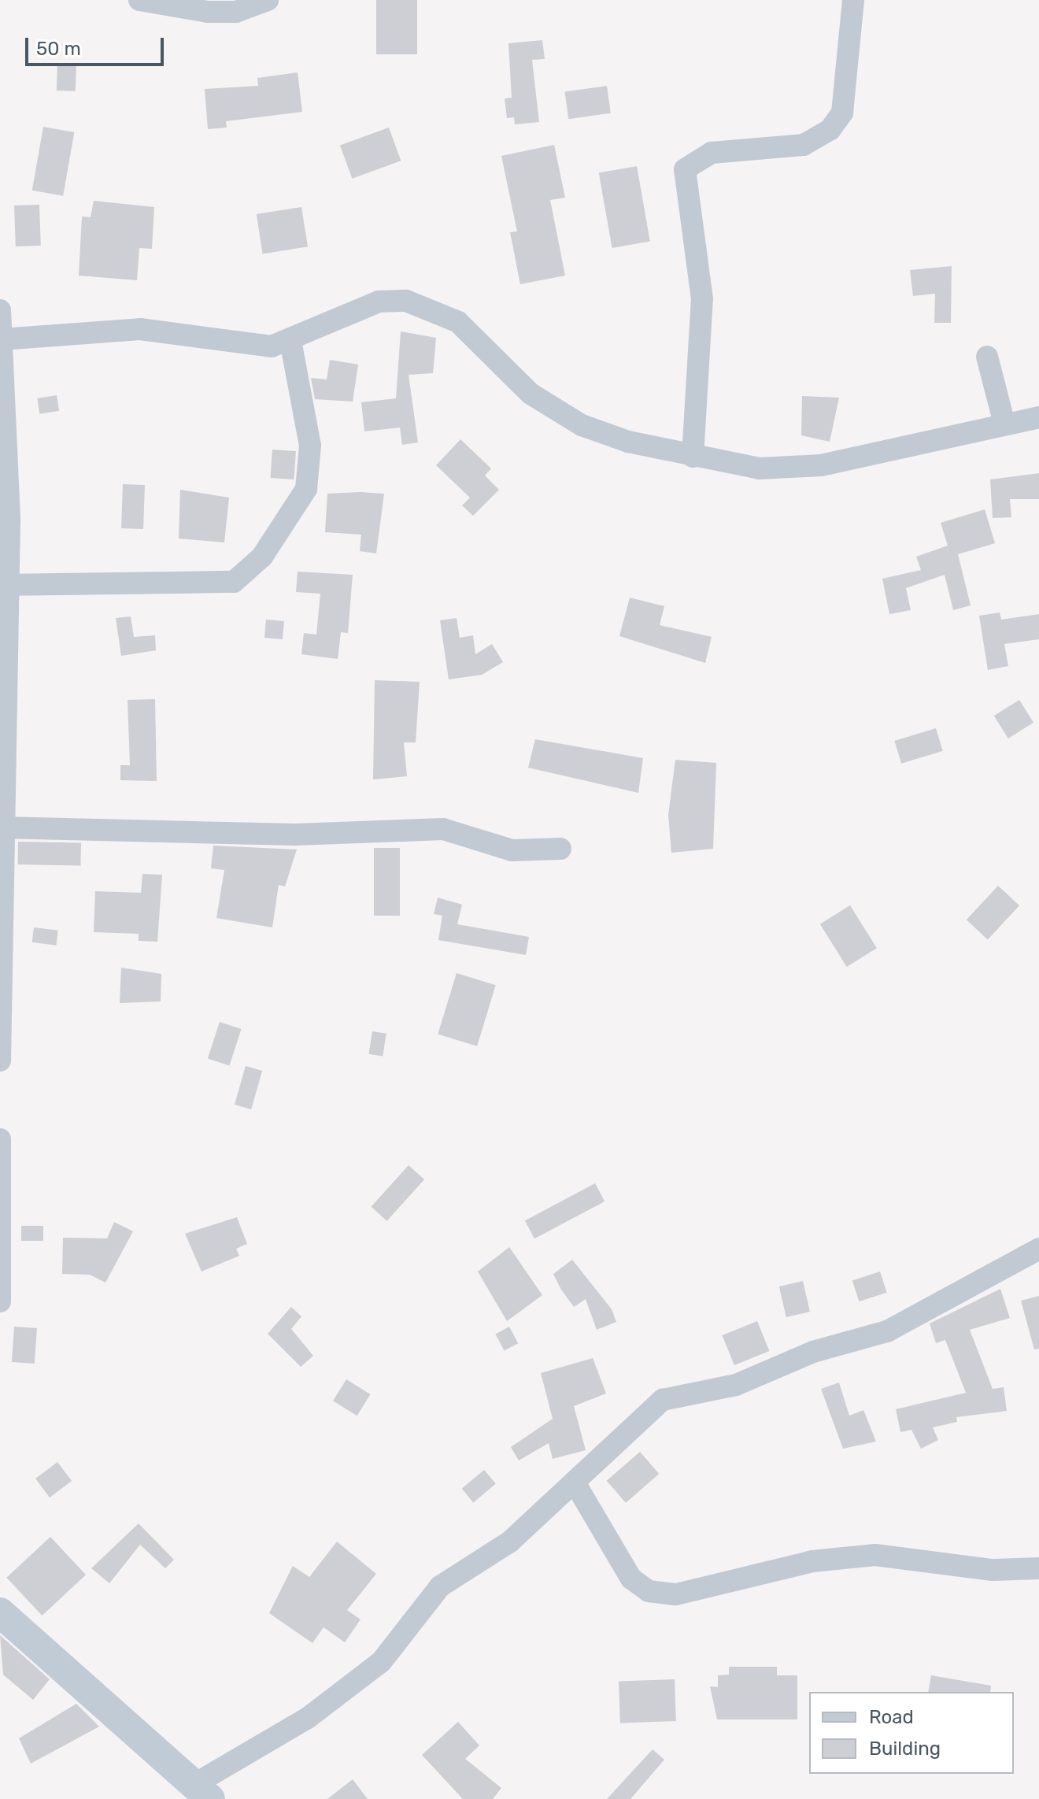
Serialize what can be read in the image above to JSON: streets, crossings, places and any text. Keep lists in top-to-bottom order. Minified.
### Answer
{"legend":["Road","Building"],"scale_bar":"50 m"}
